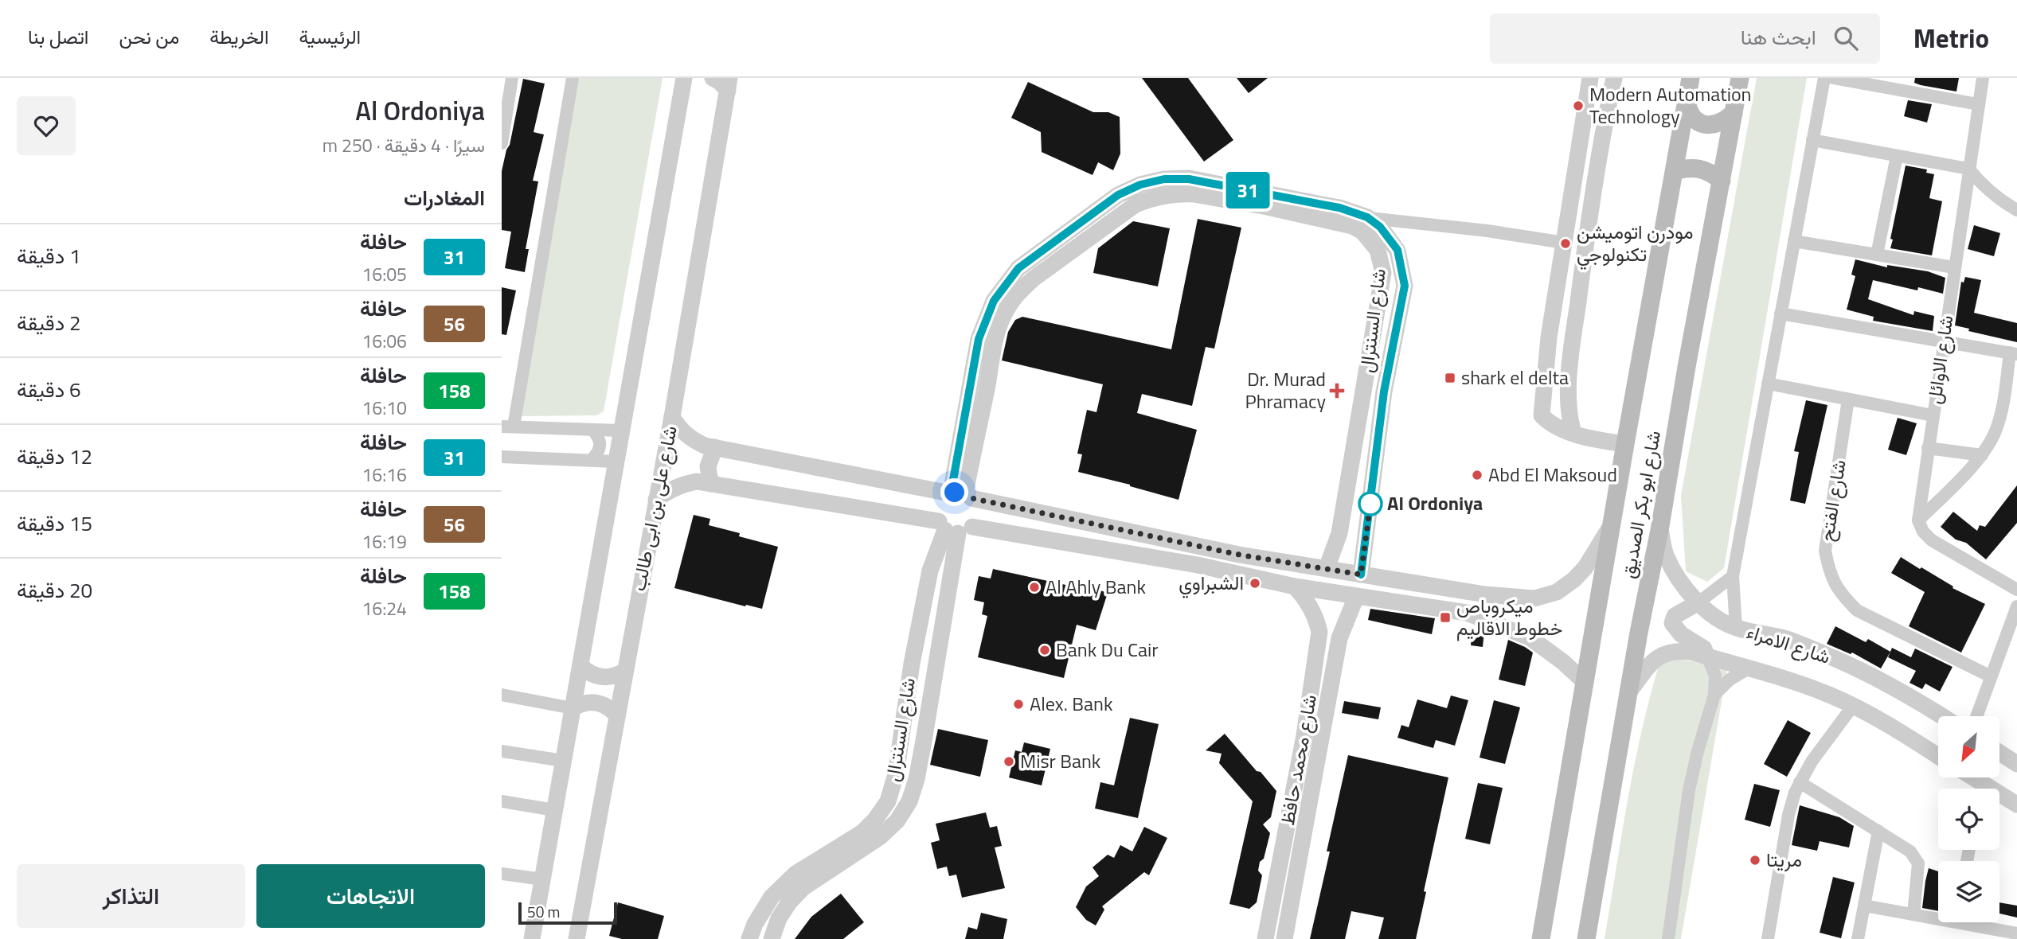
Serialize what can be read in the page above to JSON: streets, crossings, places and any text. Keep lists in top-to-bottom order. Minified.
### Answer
{"streets":{"main road":["شارع ابو بكر الصديق"],"street":["شارع السنترال","شارع الاوائل","شارع الفتح","شارع على بن ابى طالب","شارع الامراء","شارع محمد حافظ"]},"crossings":[["شارع ابو بكر الصديق","شارع الامراء"]],"places":{"other":["Modern Automation Technology","مودرن اتوميشن تكنولوجي","Abd El Maksoud","Al Ordoniya","الشبراوي","Al Ahly Bank","Bank Du Cair","Alex. Bank","Misr Bank","مريتا"],"transit":["shark el delta","ميكروباص خطوط الاقاليم"],"health":["Dr. Murad Phramacy"]},"lines":["bus line 31"],"scale_bar":"50 m","north":"bottom left","page":{"header":"Metrio","search":"ابحث هنا","nav":["الرئيسية","الخريطة","من نحن","اتصل بنا"],"on_map":"31","heading":[["Al Ordoniya","سيرًا · 4 دقيقة · 250 m"],"المغادرات"],"list":[{"mark":"31","name":"حافلة","note":"16:05","value":"1 دقيقة"},{"mark":"56","name":"حافلة","note":"16:06","value":"2 دقيقة"},{"mark":"158","name":"حافلة","note":"16:10","value":"6 دقيقة"},{"mark":"31","name":"حافلة","note":"16:16","value":"12 دقيقة"},{"mark":"56","name":"حافلة","note":"16:19","value":"15 دقيقة"},{"mark":"158","name":"حافلة","note":"16:24","value":"20 دقيقة"}],"buttons":["الاتجاهات","التذاكر"],"scale":"50 m"}}
